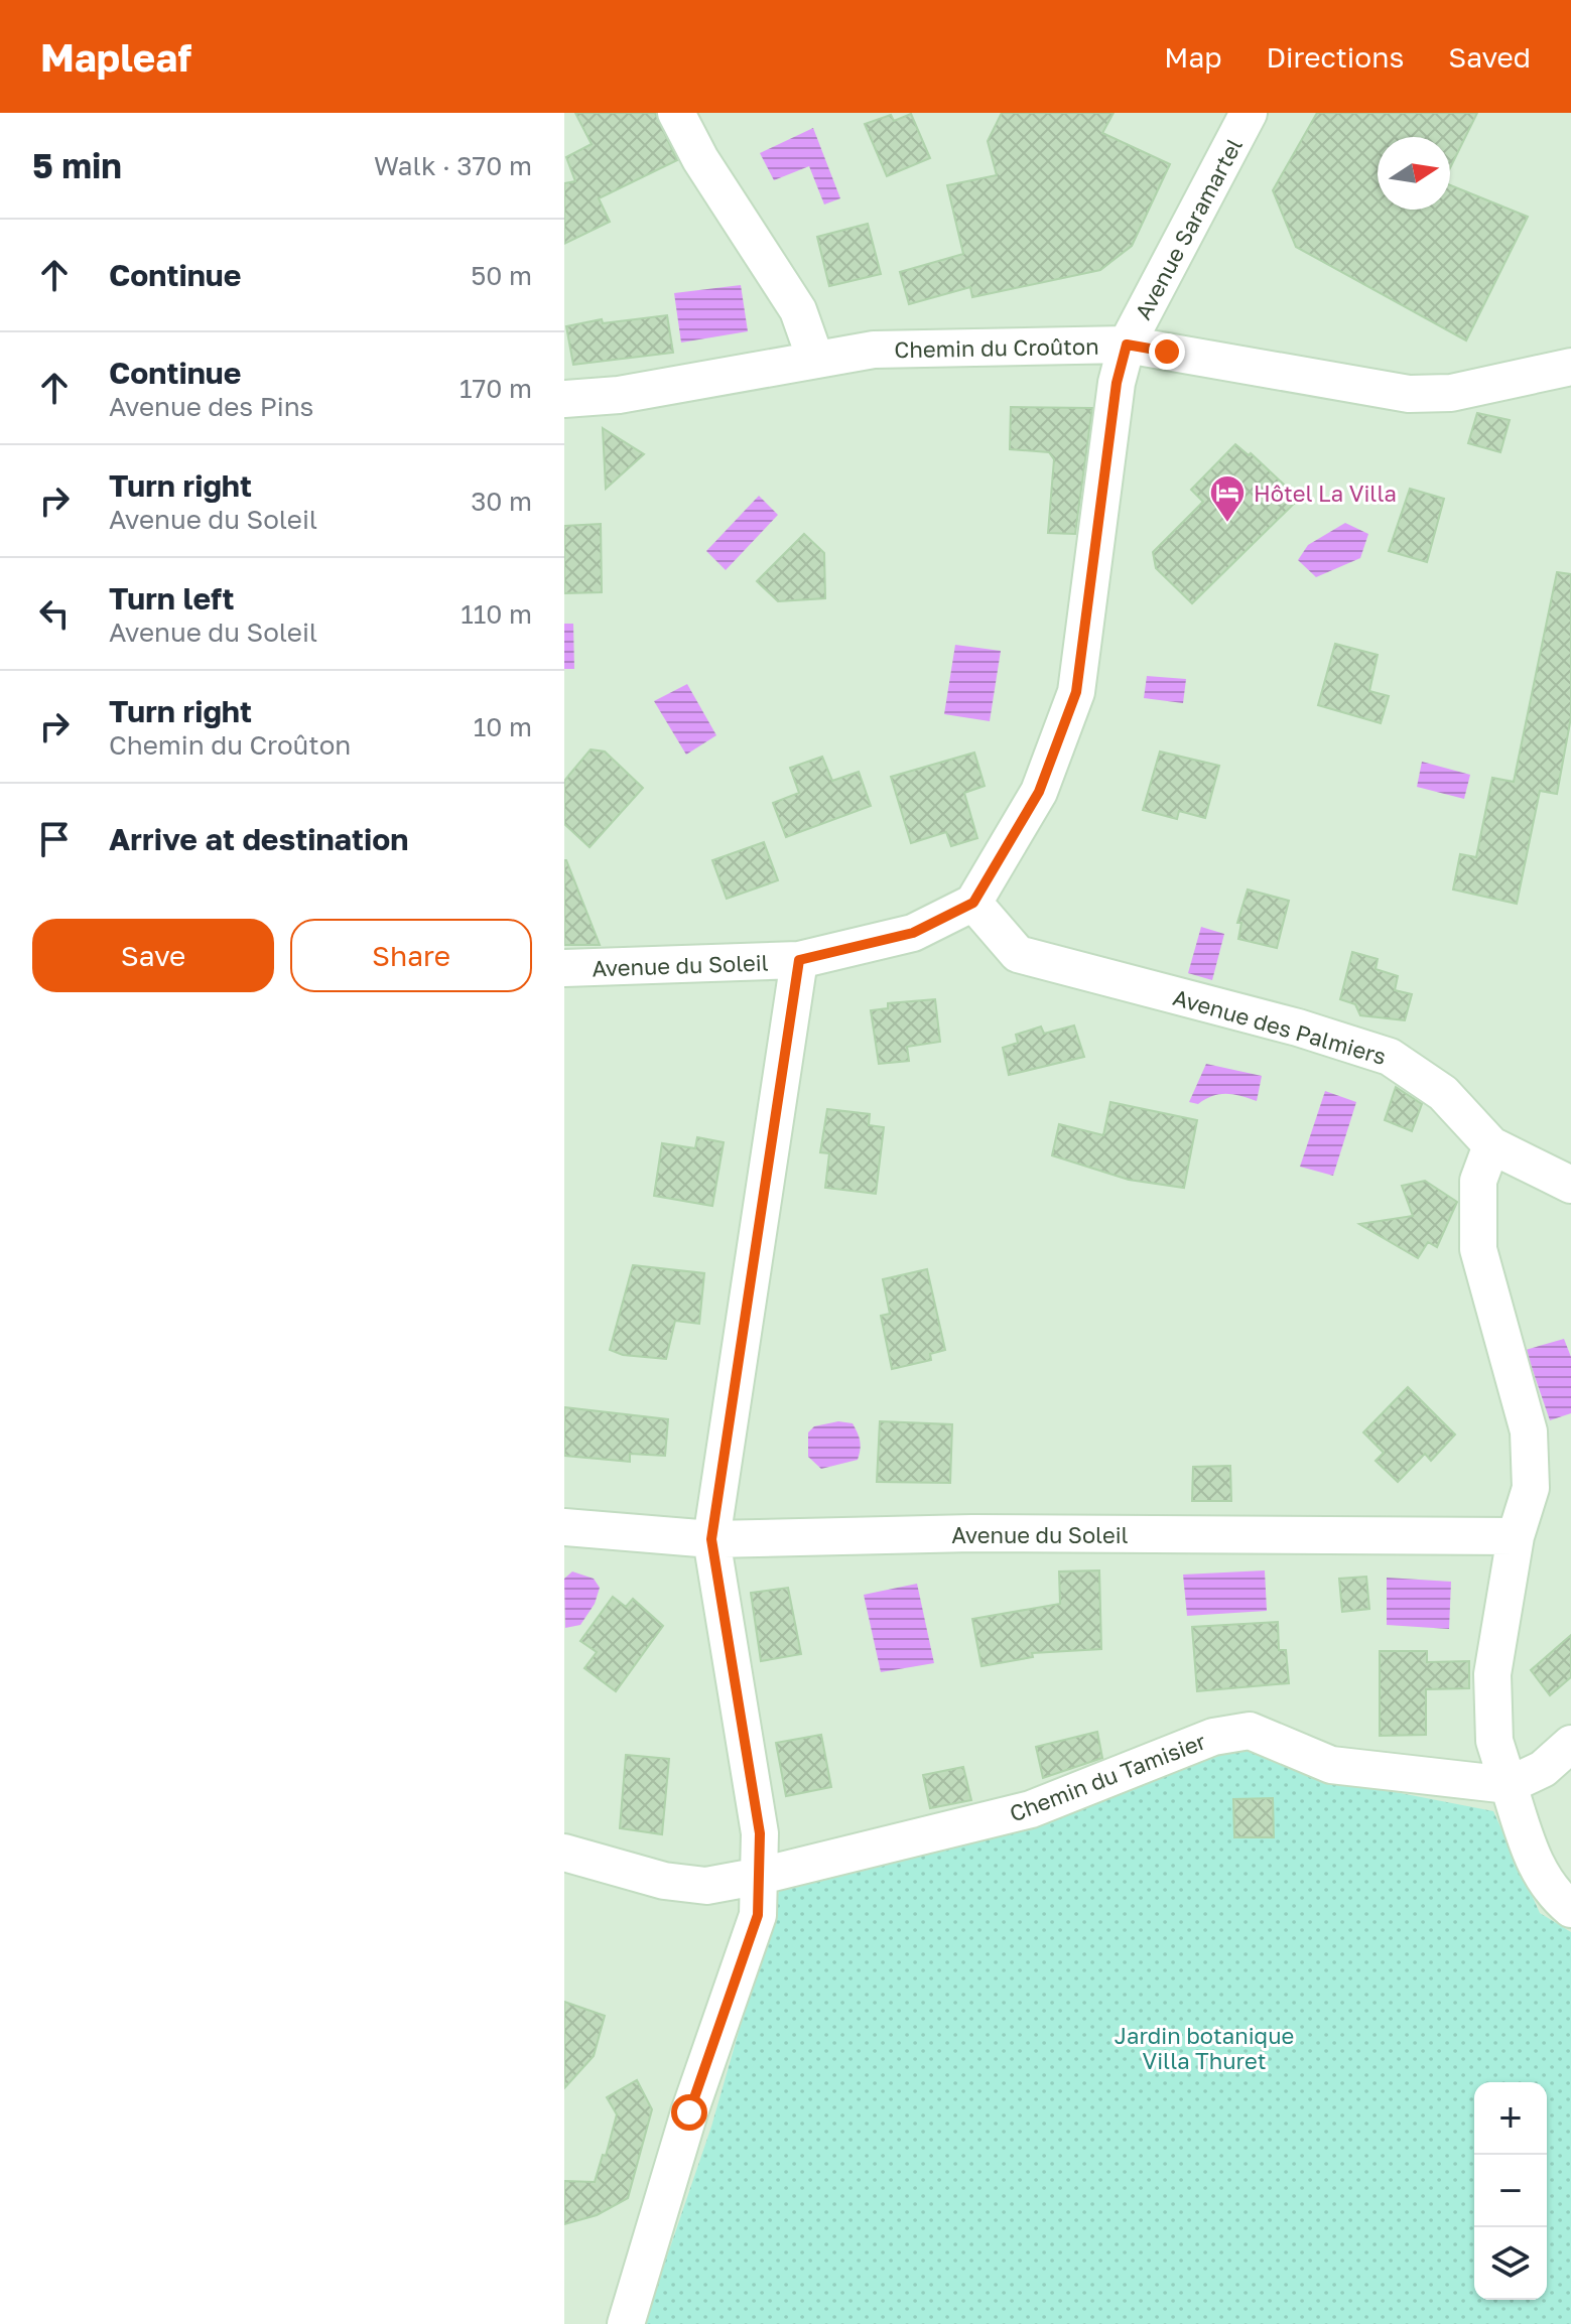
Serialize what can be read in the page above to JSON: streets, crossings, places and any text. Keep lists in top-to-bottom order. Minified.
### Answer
{"streets":{"street":["Avenue Saramartel","Chemin du Croûton","Avenue du Soleil","Avenue des Palmiers","Chemin du Tamisier"]},"crossings":[["Avenue Saramartel","Chemin du Croûton"],["Avenue du Soleil","Avenue des Palmiers"]],"parks":["Jardin botanique Villa Thuret"],"places":{"hotel":["Hôtel La Villa"]},"north":"right","page":{"header":"Mapleaf","nav":["Map","Directions","Saved"],"heading":["5 min","Walk · 370 m"],"list":[["Continue","50 m"],["Continue","Avenue des Pins","170 m"],["Turn right","Avenue du Soleil","30 m"],["Turn left","Avenue du Soleil","110 m"],["Turn right","Chemin du Croûton","10 m"],"Arrive at destination"],"buttons":["Save","Share"],"map_buttons":["+","−"]}}
